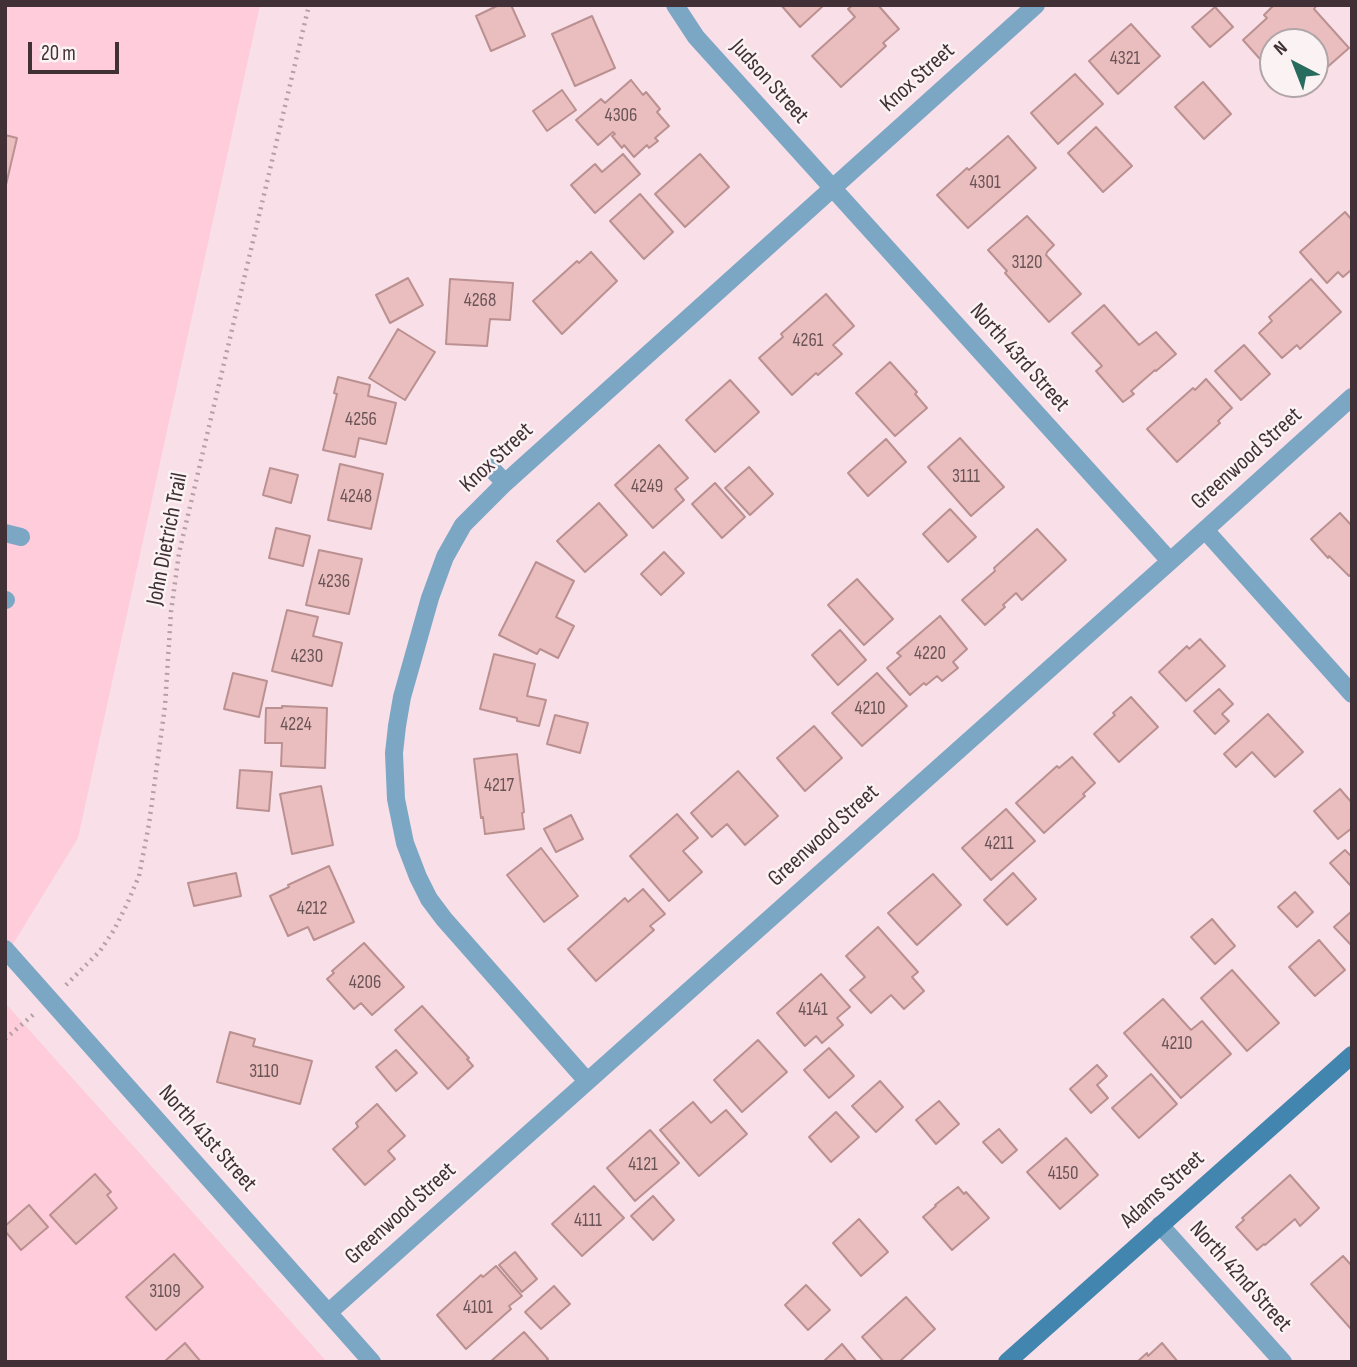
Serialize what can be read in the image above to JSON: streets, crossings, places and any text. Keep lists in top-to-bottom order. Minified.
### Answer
{"streets":{"main road":["Adams Street"],"street":["Knox Street","Judson Street","North 43rd Street","Greenwood Street","North 41st Street","North 42nd Street"],"path":["John Dietrich Trail"]},"crossings":[["Knox Street","Judson Street"],["Knox Street","North 43rd Street"],["Knox Street","Greenwood Street"],["Judson Street","North 43rd Street"],["North 43rd Street","Greenwood Street"],["Greenwood Street","North 41st Street"],["John Dietrich Trail","North 41st Street"],["Adams Street","North 42nd Street"]],"house_numbers":["4321","4306","4301","3120","4268","4261","4256","3111","4249","4248","4236","4220","4230","4210","4224","4217","4211","4212","4206","4141","4210","3110","4121","4150","4111","3109","4101"],"scale_bar":"20 m","north":"top left"}
